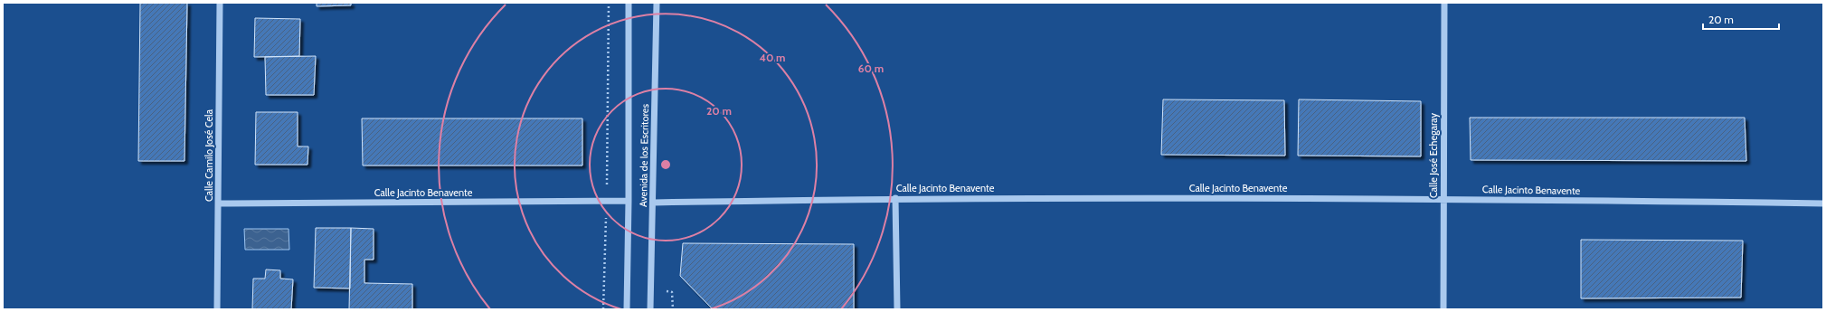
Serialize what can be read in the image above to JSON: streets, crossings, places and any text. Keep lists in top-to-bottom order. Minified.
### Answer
{"streets":{"street":["Calle Camilo José Cela","Avenida de los Escritores","Calle José Echegaray","Calle Jacinto Benavente"]},"crossings":[["Calle Camilo José Cela","Calle Jacinto Benavente"],["Avenida de los Escritores","Calle Jacinto Benavente"],["Calle José Echegaray","Calle Jacinto Benavente"]],"scale_bar":"20 m","rings":["40 m","60 m","20 m"]}
